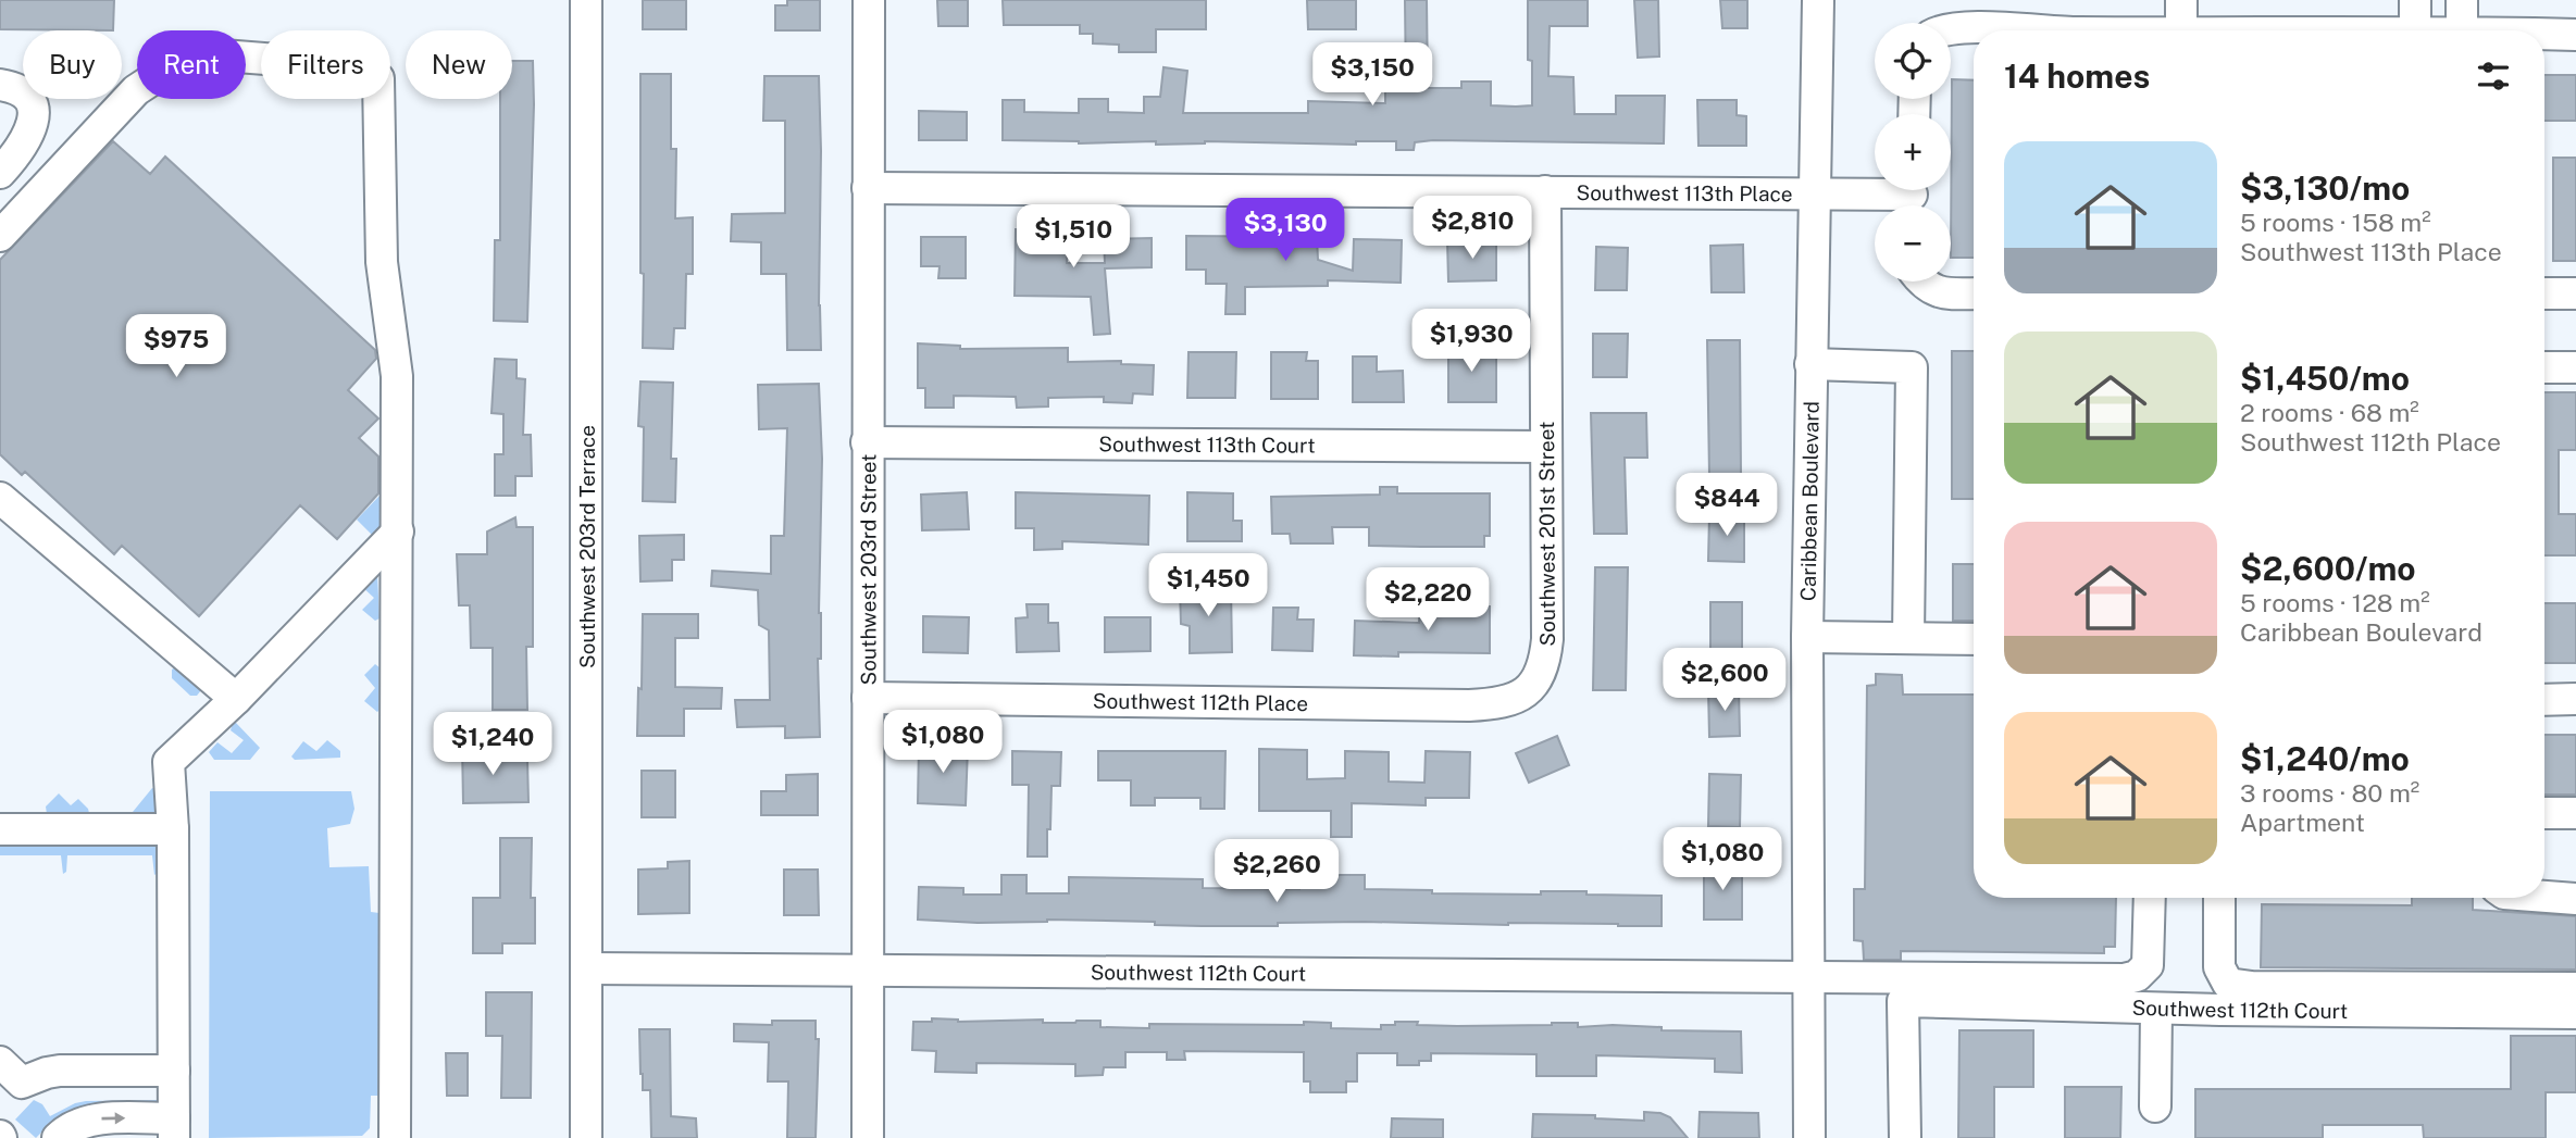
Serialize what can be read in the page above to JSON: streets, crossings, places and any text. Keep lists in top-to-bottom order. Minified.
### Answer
{"streets":{"street":["Southwest 113th Place","Southwest 113th Court","Caribbean Boulevard","Southwest 201st Street","Southwest 203rd Terrace","Southwest 203rd Street","Southwest 112th Place","Southwest 112th Court"]},"crossings":[["Southwest 113th Place","Caribbean Boulevard"],["Southwest 113th Place","Southwest 201st Street"],["Southwest 113th Place","Southwest 203rd Street"],["Southwest 113th Court","Southwest 201st Street"],["Southwest 113th Court","Southwest 203rd Street"],["Caribbean Boulevard","Southwest 112th Court"],["Southwest 201st Street","Southwest 112th Place"],["Southwest 203rd Terrace","Southwest 112th Court"],["Southwest 203rd Street","Southwest 112th Place"],["Southwest 203rd Street","Southwest 112th Court"]],"page":{"map_buttons":["+","−"],"chip":["Buy","Rent","Filters","New"],"heading":"14 homes","price":["$3,150","$2,810","$3,130","$1,510","$1,930","$975","$844","$1,450","$2,220","$2,600","$1,080","$1,240","$1,080","$2,260"],"list":[{"name":"$3,130/mo","note":"5 rooms · 158 m² · Southwest 113th Place"},{"name":"$1,450/mo","note":"2 rooms · 68 m² · Southwest 112th Place"},{"name":"$2,600/mo","note":"5 rooms · 128 m² · Caribbean Boulevard"},{"name":"$1,240/mo","note":"3 rooms · 80 m² · Apartment"}]}}
